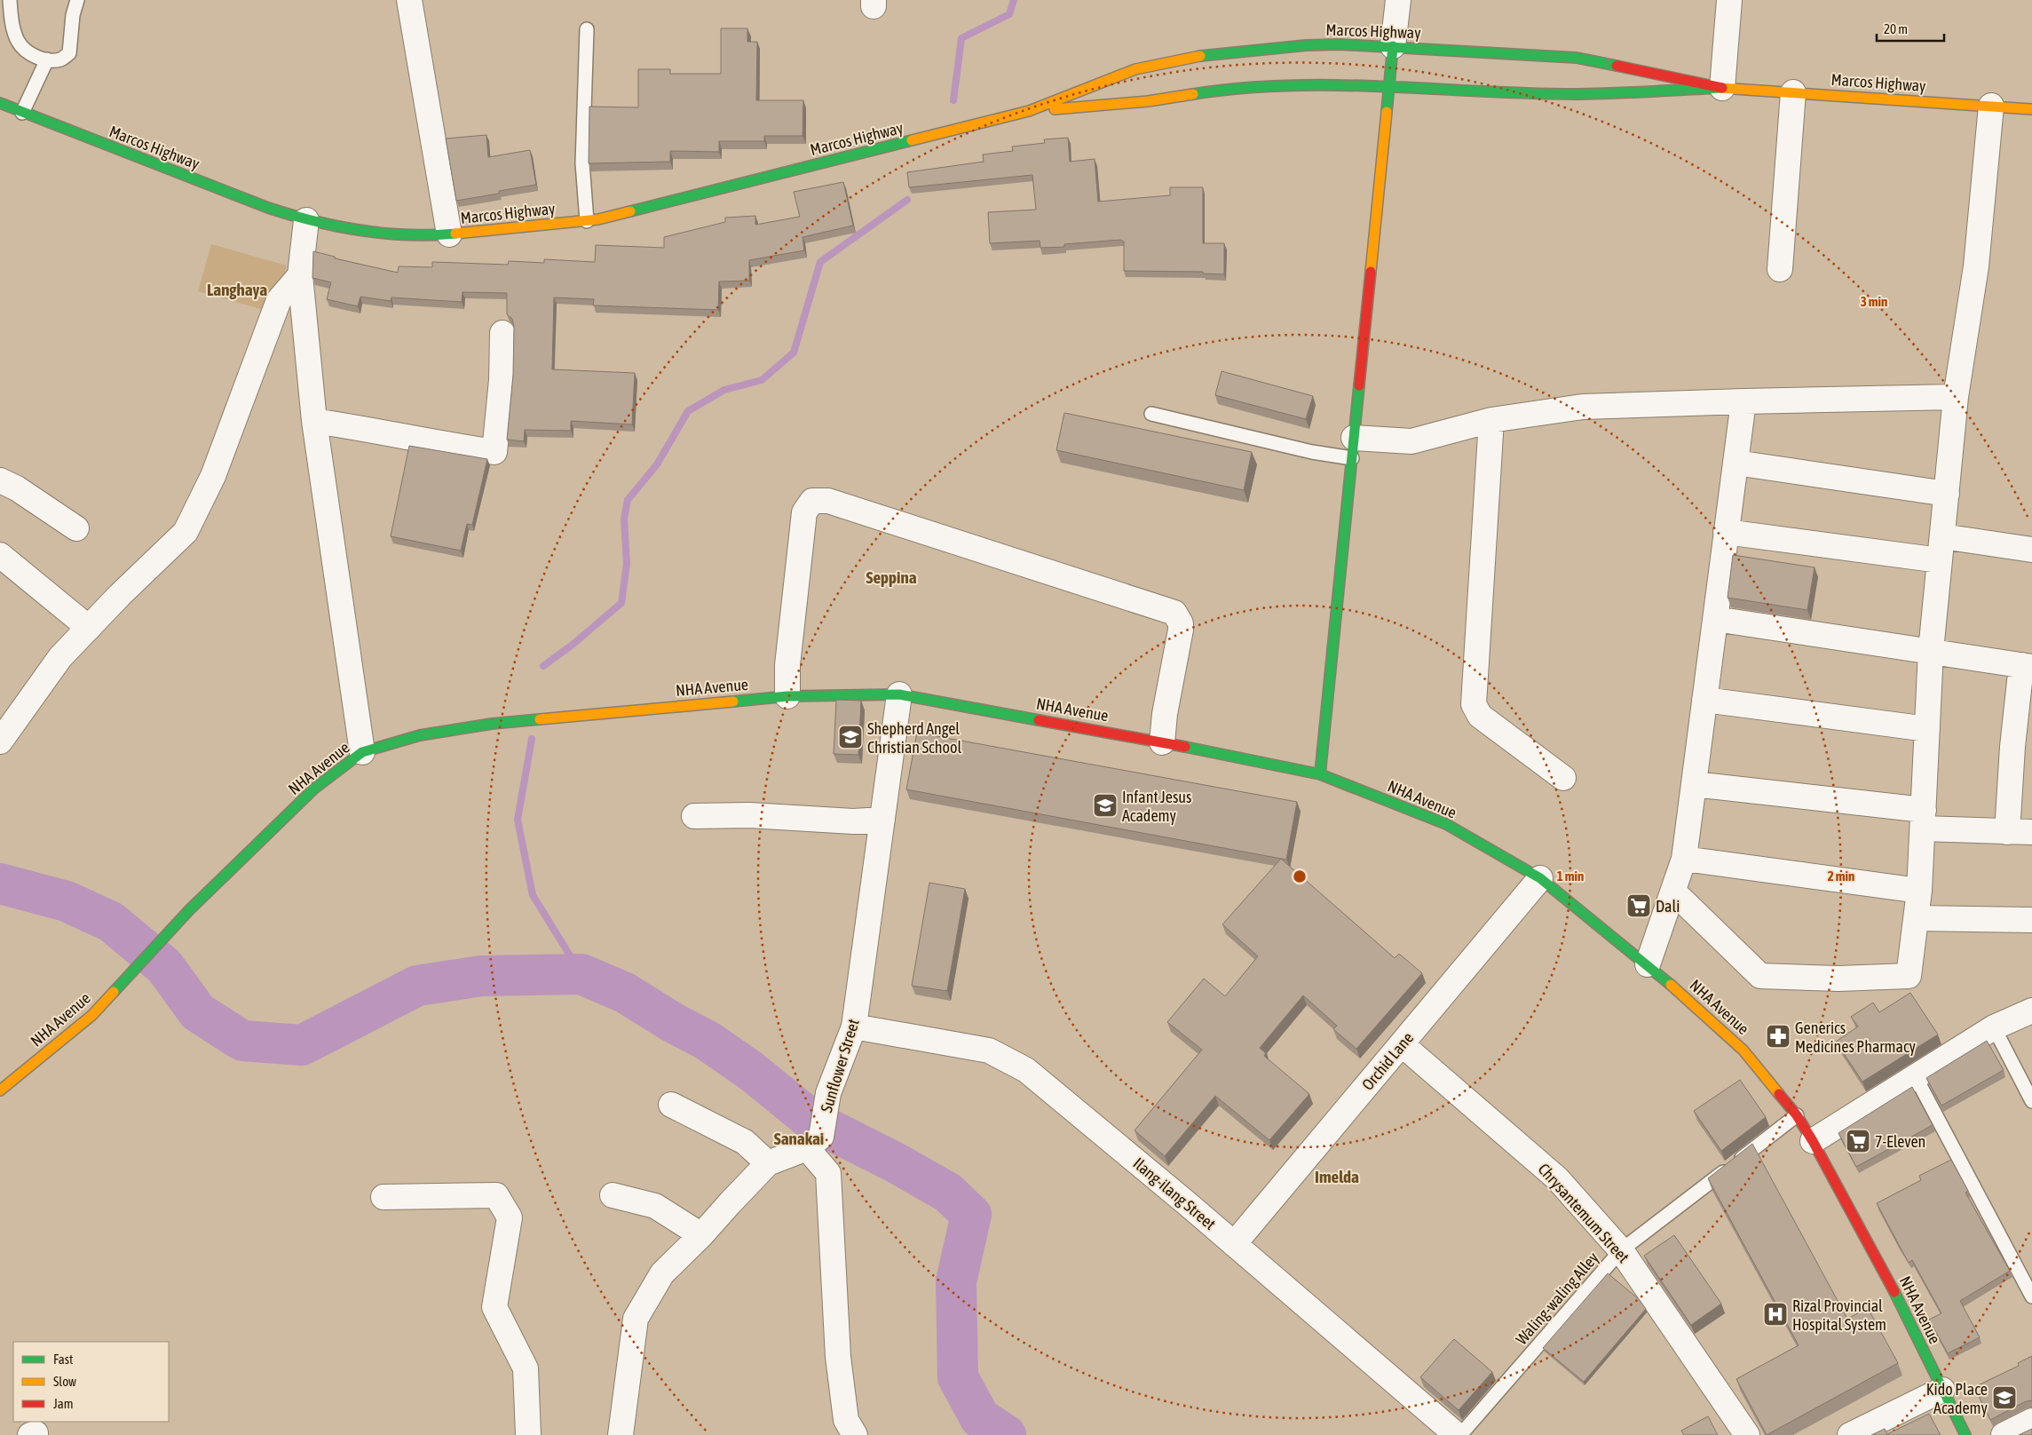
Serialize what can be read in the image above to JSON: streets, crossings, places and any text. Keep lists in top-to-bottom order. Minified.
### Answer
{"streets":{"street":["Marcos Highway","NHA Avenue","Orchid Lane","Sunflower Street","Ilang-ilang Street","Chrysantemum Street"],"lane":["Waling-waling Alley"]},"crossings":[["NHA Avenue","Orchid Lane"],["NHA Avenue","Sunflower Street"],["NHA Avenue","Waling-waling Alley"],["Orchid Lane","Ilang-ilang Street"],["Orchid Lane","Chrysantemum Street"],["Sunflower Street","Ilang-ilang Street"],["Chrysantemum Street","Waling-waling Alley"]],"districts":["Langhaya","Seppina","Sanakai","Imelda"],"places":{"school or university":["Shepherd Angel Christian School","Infant Jesus Academy","Kido Place Academy"],"supermarket":["Dali","7-Eleven"],"pharmacy":["Generics Medicines Pharmacy"],"hospital":["Rizal Provincial Hospital System"]},"legend":["Fast","Slow","Jam"],"scale_bar":"20 m","rings":["3 min","1 min","2 min"]}
